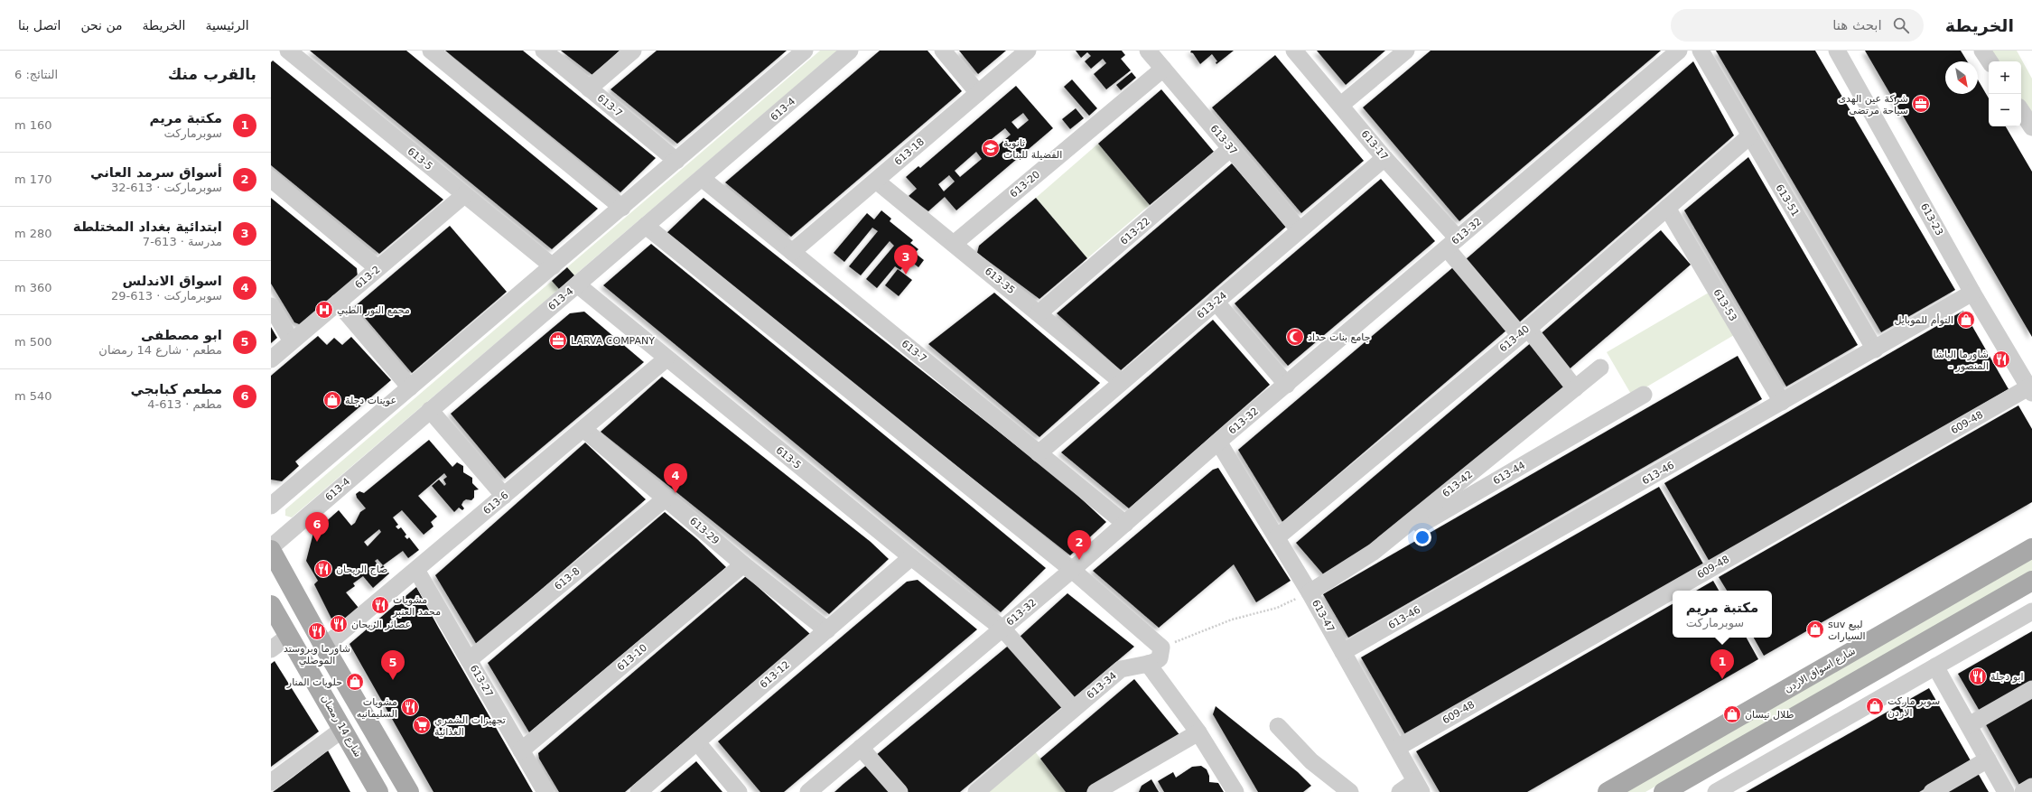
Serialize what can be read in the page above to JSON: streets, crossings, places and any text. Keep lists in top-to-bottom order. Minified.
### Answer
{"streets":{"main road":["شارع اسواق الاردن","شارع 14 رمضان"],"street":["613-7","613-4","613-37","613-17","613-18","613-5","613-20","613-51","613-23","613-22","613-32","613-2","613-35","613-24","613-53","613-40","609-48","613-44","613-46","613-42","613-6","613-29","613-8","613-47","613-10","613-12","613-27","613-34"]},"crossings":[["613-7","613-4"],["613-7","613-18"],["613-7","613-32"],["613-7","613-24"],["613-4","613-5"],["613-37","613-20"],["613-37","613-22"],["613-37","613-24"],["613-17","613-32"],["613-17","613-24"],["613-17","613-40"],["613-17","613-42"],["613-18","613-35"],["613-5","613-32"],["613-5","613-2"],["613-5","613-6"],["613-5","613-12"],["613-5","613-34"],["613-20","613-35"],["613-51","613-40"],["613-51","613-46"],["613-23","609-48"],["613-23","613-46"],["613-22","613-35"],["613-32","613-47"],["613-35","613-24"],["613-53","613-40"],["613-53","613-46"],["613-40","613-47"],["609-48","613-47"],["613-44","613-42"],["613-46","613-47"],["613-42","613-47"],["613-6","613-29"],["613-6","613-27"],["613-29","613-8"],["613-29","613-10"],["613-29","613-12"],["613-8","613-27"],["613-10","613-27"]],"places":{"office":["شركة عين الهدى سياحة مرتضى","LARVA COMPANY"],"school or university":["ثانوية الفضيلة للبنات"],"hospital":["مجمع النور الطبي"],"shop":["التوأم للموبايل","عوينات دجلة","suv لبيع السيارات","حلويات المنار","سوبر ماركت الاردن","طلال نيسان"],"mosque":["جامع بنات حداد"],"restaurant":["شاورما الباشا - المنصور","صاج الريحان","مشويات محمد العنبر","عصائر الريحان","شاورما وبروستد الموصلي","ابو دجلة","مشويات السليمانيه"],"supermarket":["تجهيزات الشمري الغذائية"]},"north":"bottom right","page":{"header":"الخريطة","search":"ابحث هنا","nav":["الرئيسية","الخريطة","من نحن","اتصل بنا"],"heading":["بالقرب منك","النتائج: 6"],"map_buttons":["+","−"],"list":[{"mark":"1","name":"مكتبة مريم","note":"سوبرماركت","value":"160 m"},{"mark":"2","name":"أسواق سرمد العاني","note":"سوبرماركت · 613-32","value":"170 m"},{"mark":"3","name":"ابتدائية بغداد المختلطة","note":"مدرسة · 613-7","value":"280 m"},{"mark":"4","name":"اسواق الاندلس","note":"سوبرماركت · 613-29","value":"360 m"},{"mark":"5","name":"ابو مصطفى","note":"مطعم · شارع 14 رمضان","value":"500 m"},{"mark":"6","name":"مطعم كبابجي","note":"مطعم · 613-4","value":"540 m"}],"pins":["3","4","6","2","1","5"],"popup":["مكتبة مريم","سوبرماركت"]}}
